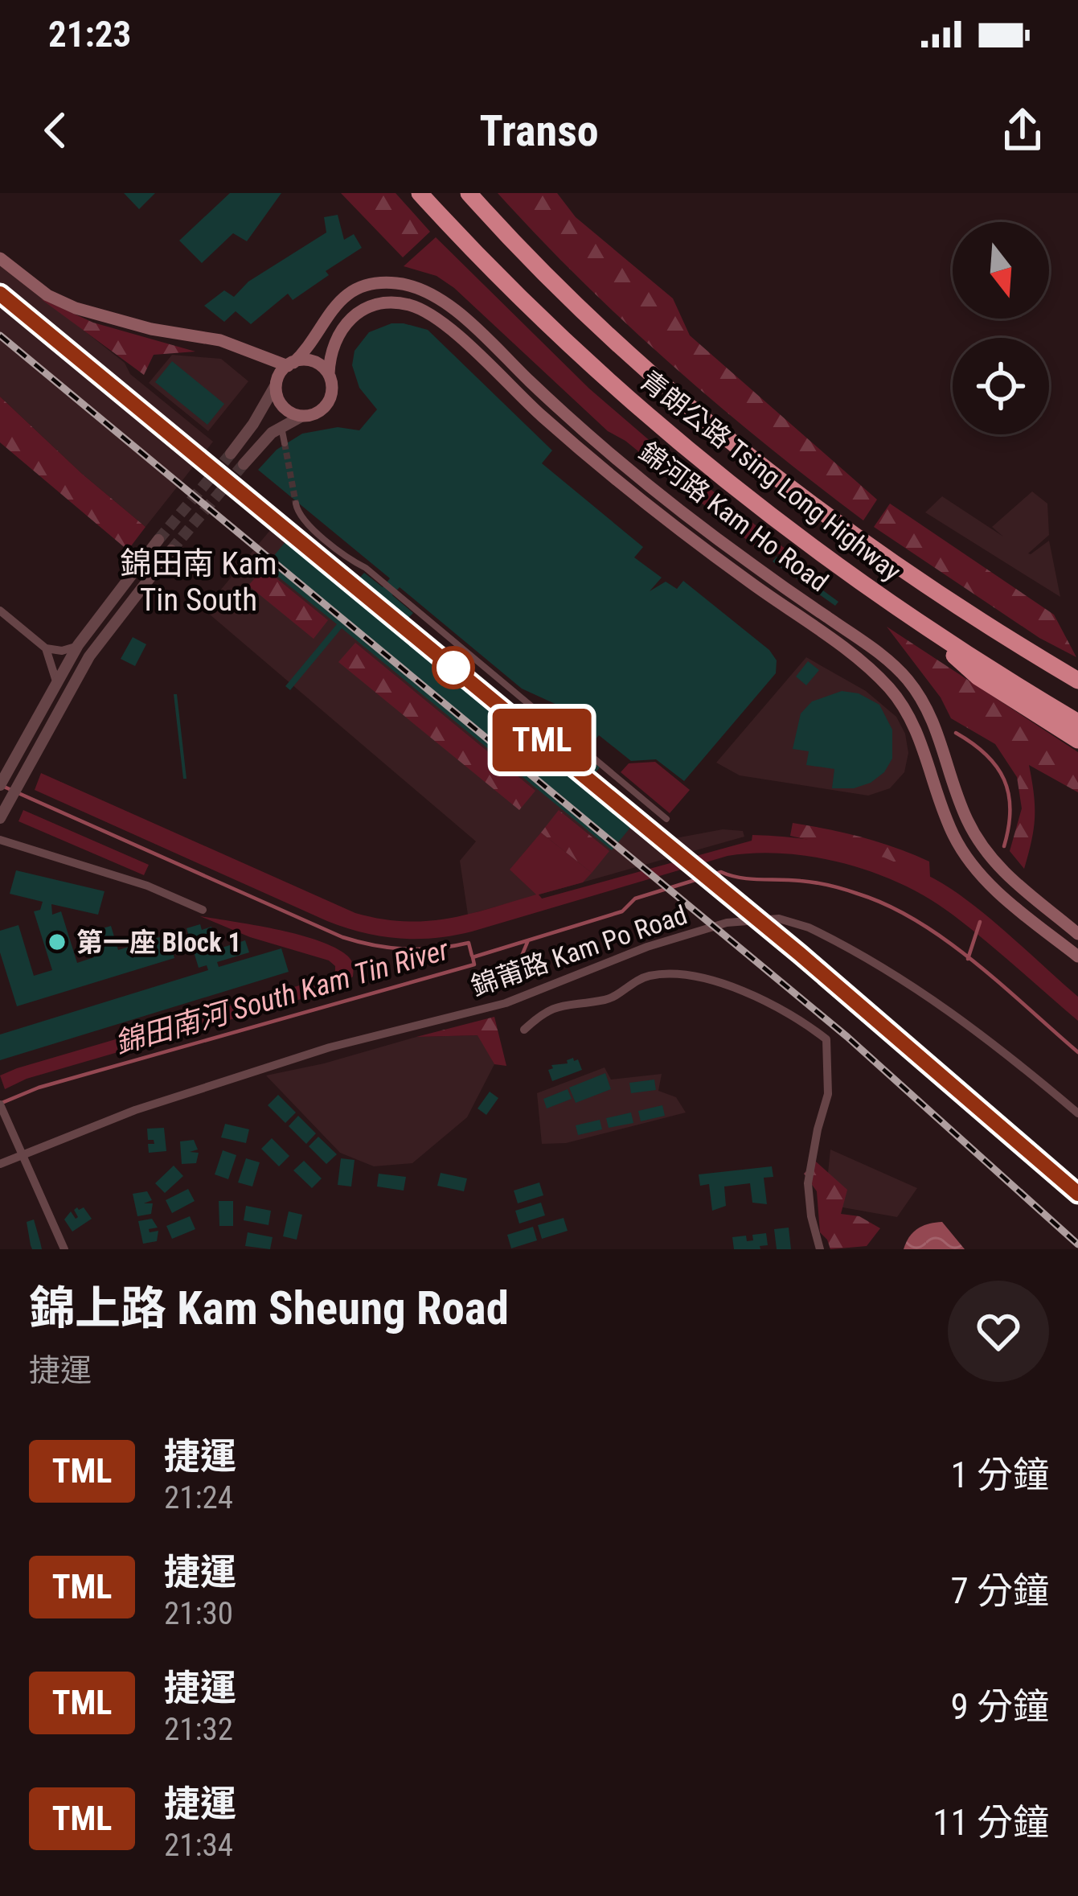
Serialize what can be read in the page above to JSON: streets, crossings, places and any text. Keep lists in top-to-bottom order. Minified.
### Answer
{"streets":{"highway":["青朗公路 Tsing Long Highway"],"main road":["錦河路 Kam Ho Road"],"street":["錦莆路 Kam Po Road"]},"districts":["錦田南 Kam Tin South"],"water":["錦田南河 South Kam Tin River"],"places":["第一座 Block 1"],"lines":["metro line TML"],"north":"bottom","page":{"status":"21:23","header":"Transo","on_map":"TML","heading":["錦上路 Kam Sheung Road","捷運"],"list":[{"mark":"TML","name":"捷運","note":"21:24","value":"1 分鐘"},{"mark":"TML","name":"捷運","note":"21:30","value":"7 分鐘"},{"mark":"TML","name":"捷運","note":"21:32","value":"9 分鐘"},{"mark":"TML","name":"捷運","note":"21:34","value":"11 分鐘"}]}}
